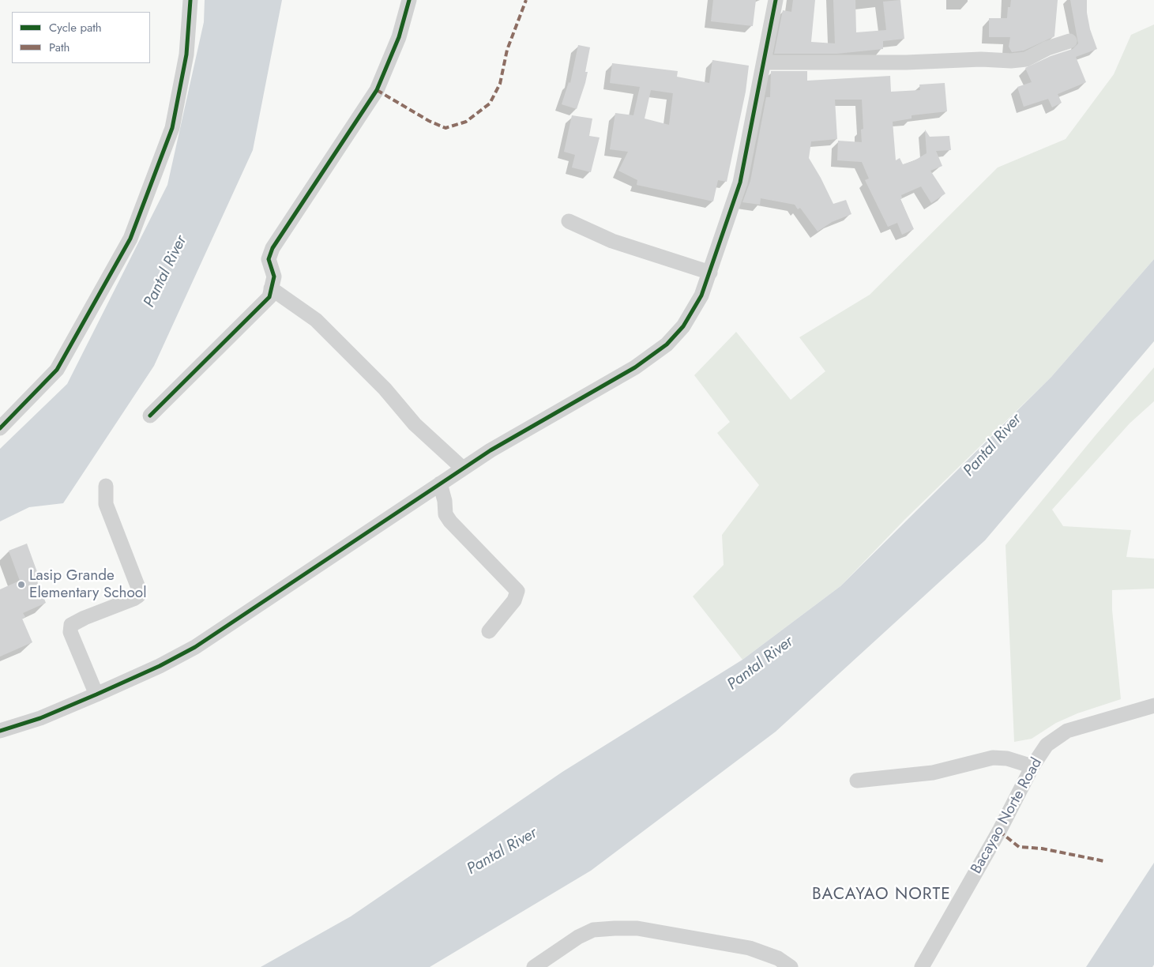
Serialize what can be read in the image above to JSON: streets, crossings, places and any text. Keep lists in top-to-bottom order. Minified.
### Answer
{"streets":{"street":["Bacayao Norte Road"]},"districts":["BACAYAO NORTE"],"water":["Pantal River"],"places":["Lasip Grande Elementary School"],"legend":["Cycle path","Path"]}
